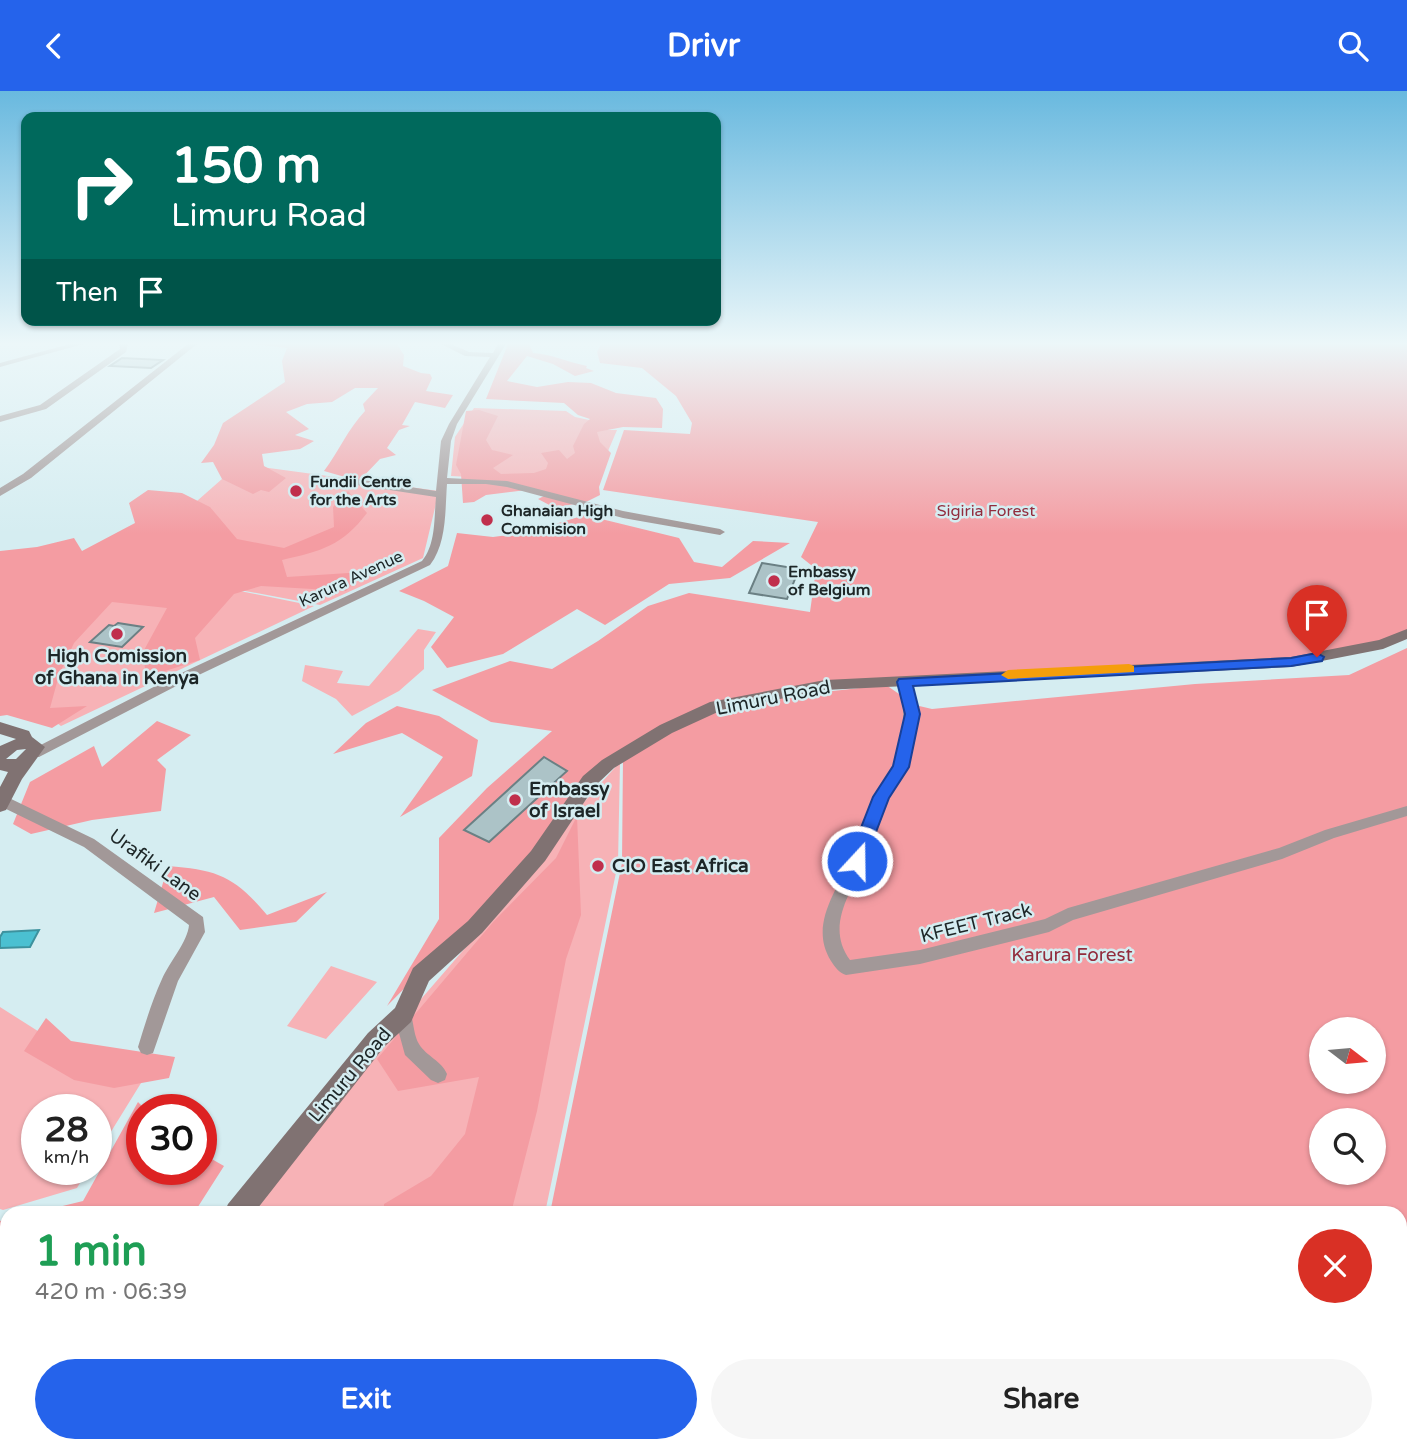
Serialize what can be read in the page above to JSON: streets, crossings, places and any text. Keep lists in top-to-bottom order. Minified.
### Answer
{"streets":{"main road":["Limuru Road"],"street":["Karura Avenue","Urafiki Lane","KFEET Track"]},"crossings":[["Limuru Road","KFEET Track"]],"parks":["Sigiria Forest","Karura Forest"],"places":["Fundii Centre for the Arts","Ghanaian High Commision","Embassy of Belgium","High Comission of Ghana in Kenya","Embassy of Israel","CIO East Africa"],"north":"right","page":{"header":"Drivr","turn":["150 m","Limuru Road"],"then":"Then","speed":"28 km/h","limit":"30","heading":["1 min","420 m · 06:39"],"buttons":["Exit","Share"]}}
